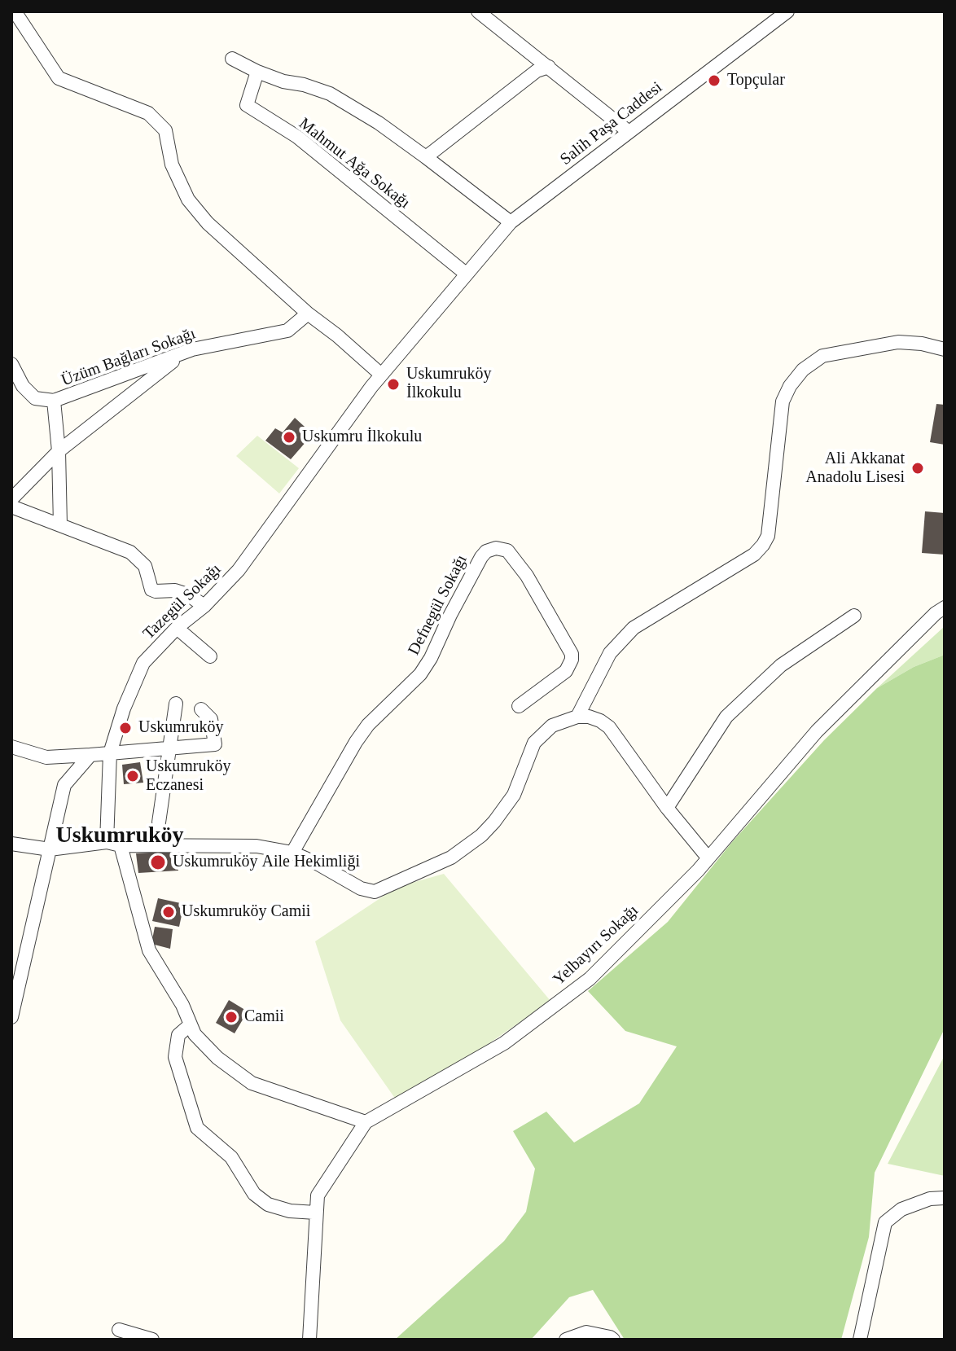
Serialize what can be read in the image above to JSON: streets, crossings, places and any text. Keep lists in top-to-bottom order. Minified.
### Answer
{"streets":{"street":["Salih Paşa Caddesi","Mahmut Ağa Sokağı","Üzüm Bağları Sokağı","Tazegül Sokağı","Defnegül Sokağı","Yelbayırı Sokağı"]},"crossings":[["Salih Paşa Caddesi","Mahmut Ağa Sokağı"],["Salih Paşa Caddesi","Tazegül Sokağı"],["Mahmut Ağa Sokağı","Tazegül Sokağı"]],"districts":["Uskumruköy"],"places":["Topçular","Uskumruköy İlkokulu","Uskumru İlkokulu","Ali Akkanat Anadolu Lisesi","Uskumruköy","Uskumruköy Eczanesi","Uskumruköy Aile Hekimliği","Uskumruköy Camii","Camii"]}
